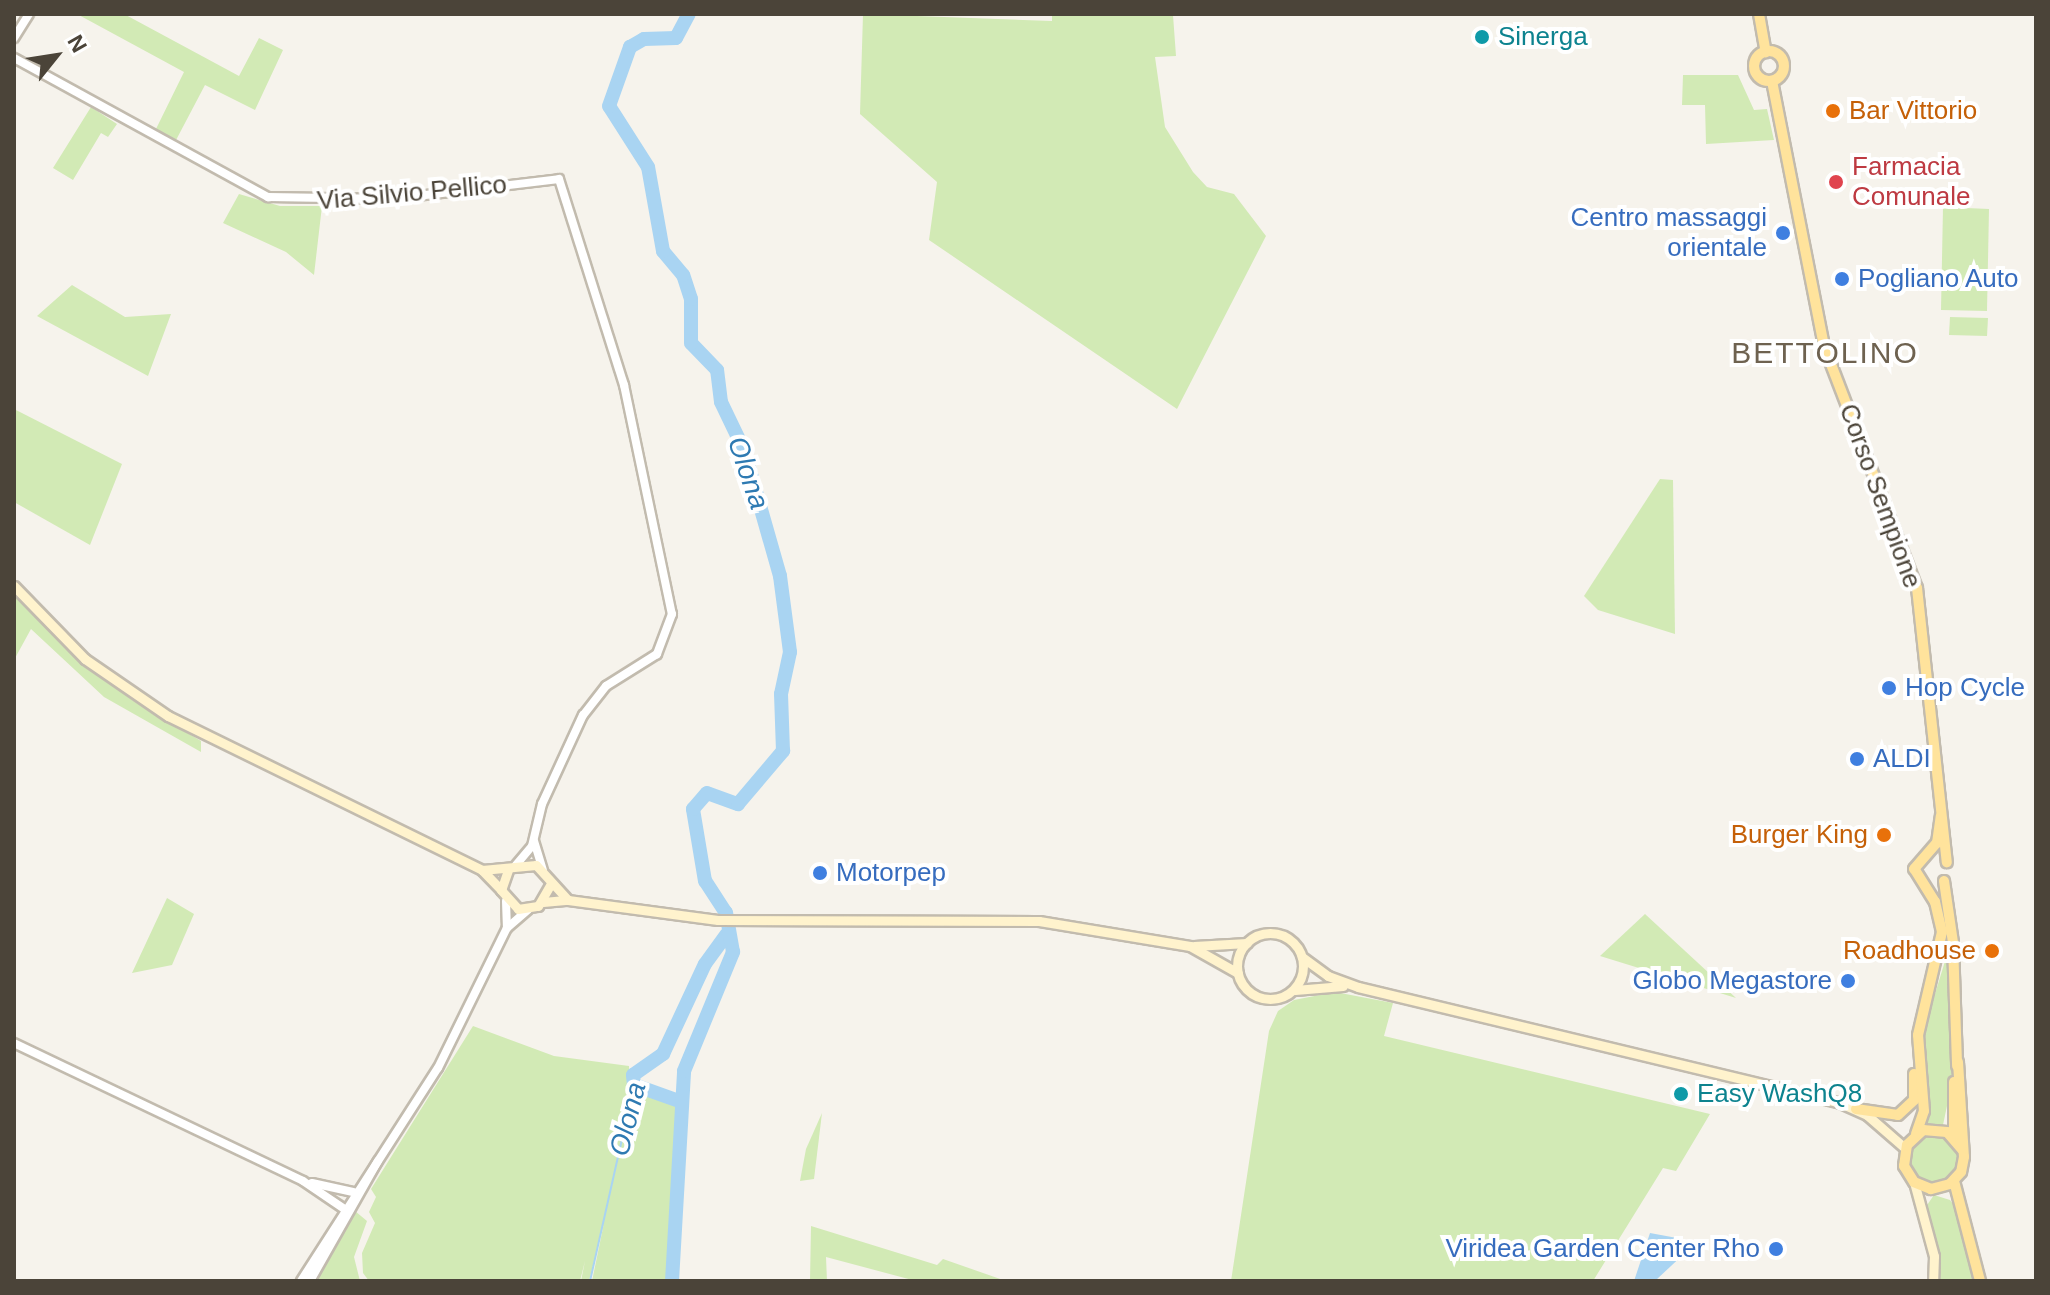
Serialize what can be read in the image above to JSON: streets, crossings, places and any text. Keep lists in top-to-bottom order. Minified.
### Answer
{"streets":{"main road":["Corso Sempione"],"street":["Via Silvio Pellico"]},"districts":["BETTOLINO"],"water":["Olona"],"places":["Sinerga","Bar Vittorio","Farmacia Comunale","Centro massaggi orientale","Pogliano Auto","Hop Cycle","ALDI","Burger King","Motorpep","Roadhouse","Globo Megastore","Easy WashQ8","Viridea Garden Center Rho"],"north":"top right"}
